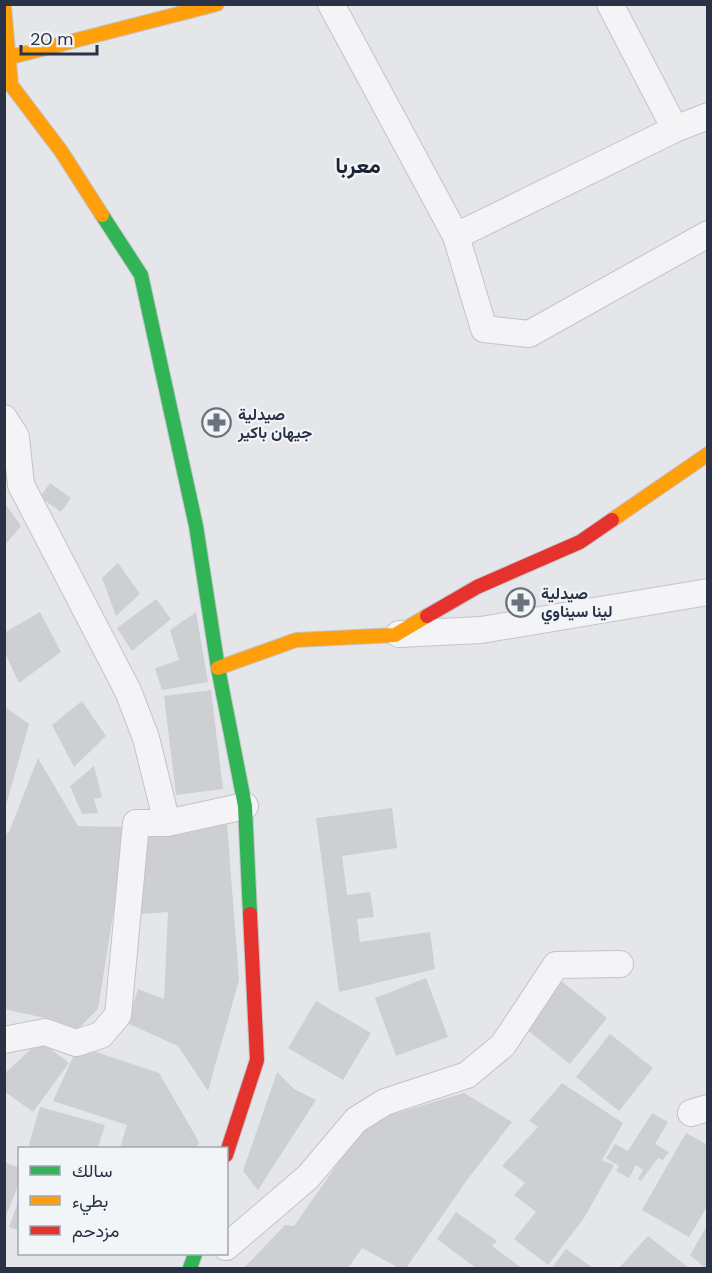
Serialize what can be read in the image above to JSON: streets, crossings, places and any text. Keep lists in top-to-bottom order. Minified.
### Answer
{"districts":["معربا"],"places":{"pharmacy":["صيدلية جيهان باكير","صيدلية لينا سيناوي"]},"legend":["سالك","بطيء","مزدحم"],"scale_bar":"20 m"}
